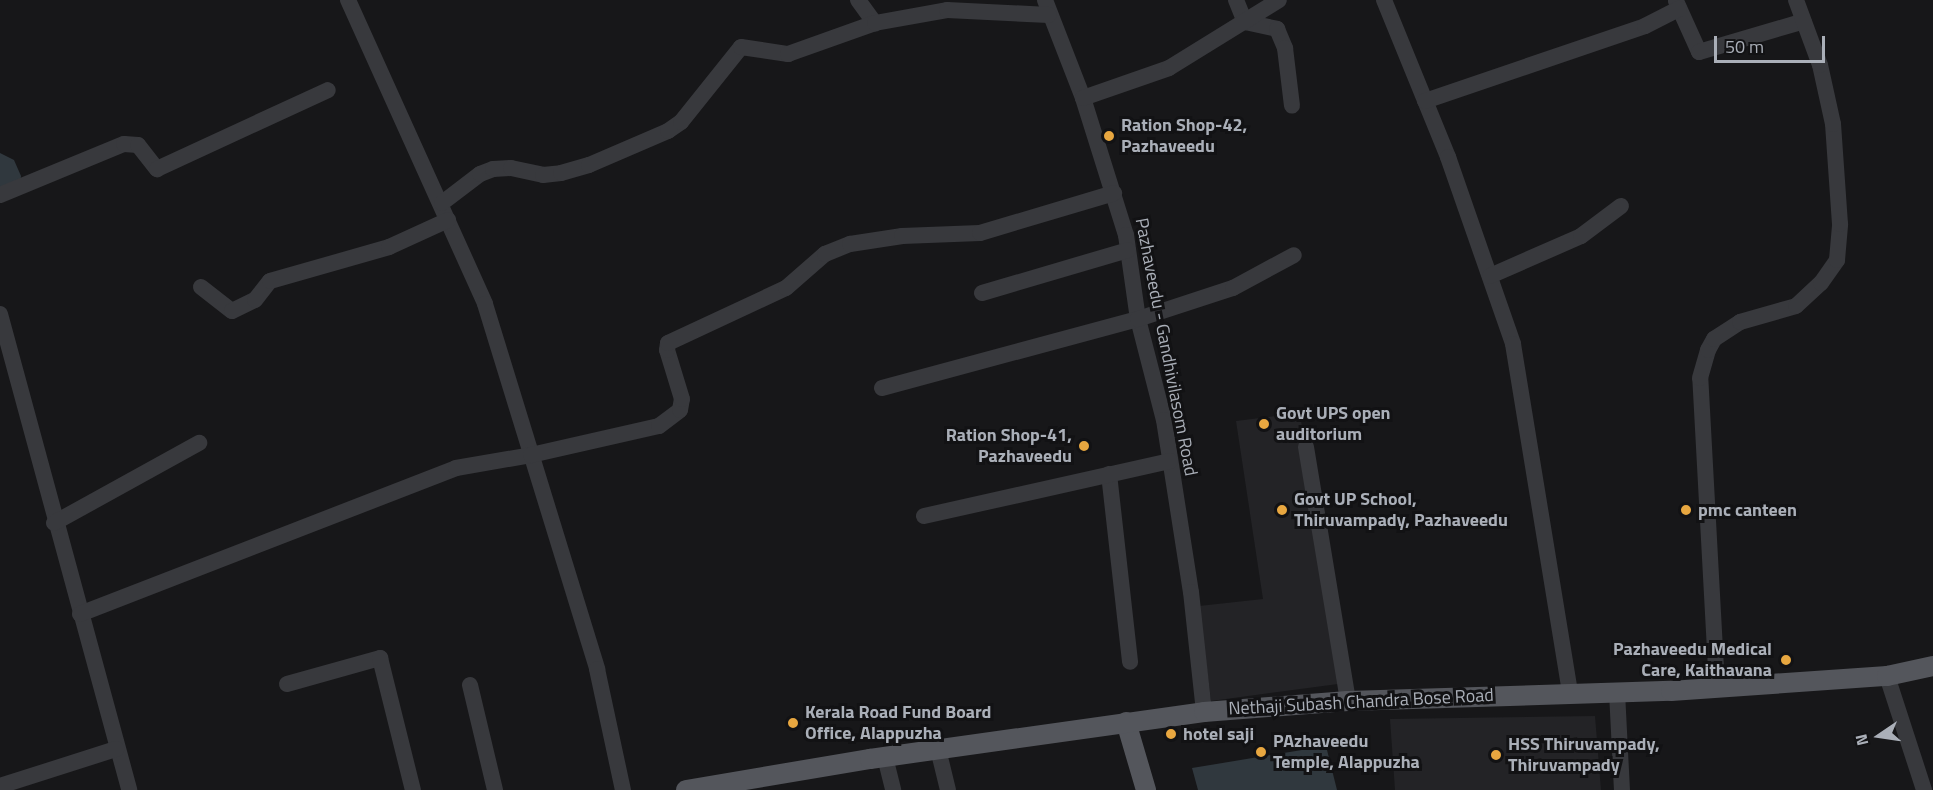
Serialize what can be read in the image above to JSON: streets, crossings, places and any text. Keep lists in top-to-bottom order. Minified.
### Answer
{"streets":{"main road":["Nethaji Subash Chandra Bose Road"],"street":["Pazhaveedu - Gandhivilasom Road"]},"crossings":[["Pazhaveedu - Gandhivilasom Road","Nethaji Subash Chandra Bose Road"]],"places":["Ration Shop-42, Pazhaveedu","Govt UPS open auditorium","Ration Shop-41, Pazhaveedu","Govt UP School, Thiruvampady, Pazhaveedu","pmc canteen","Pazhaveedu Medical Care, Kaithavana","Kerala Road Fund Board Office, Alappuzha","hotel saji","PAzhaveedu Temple, Alappuzha","HSS Thiruvampady, Thiruvampady"],"scale_bar":"50 m","north":"left"}
